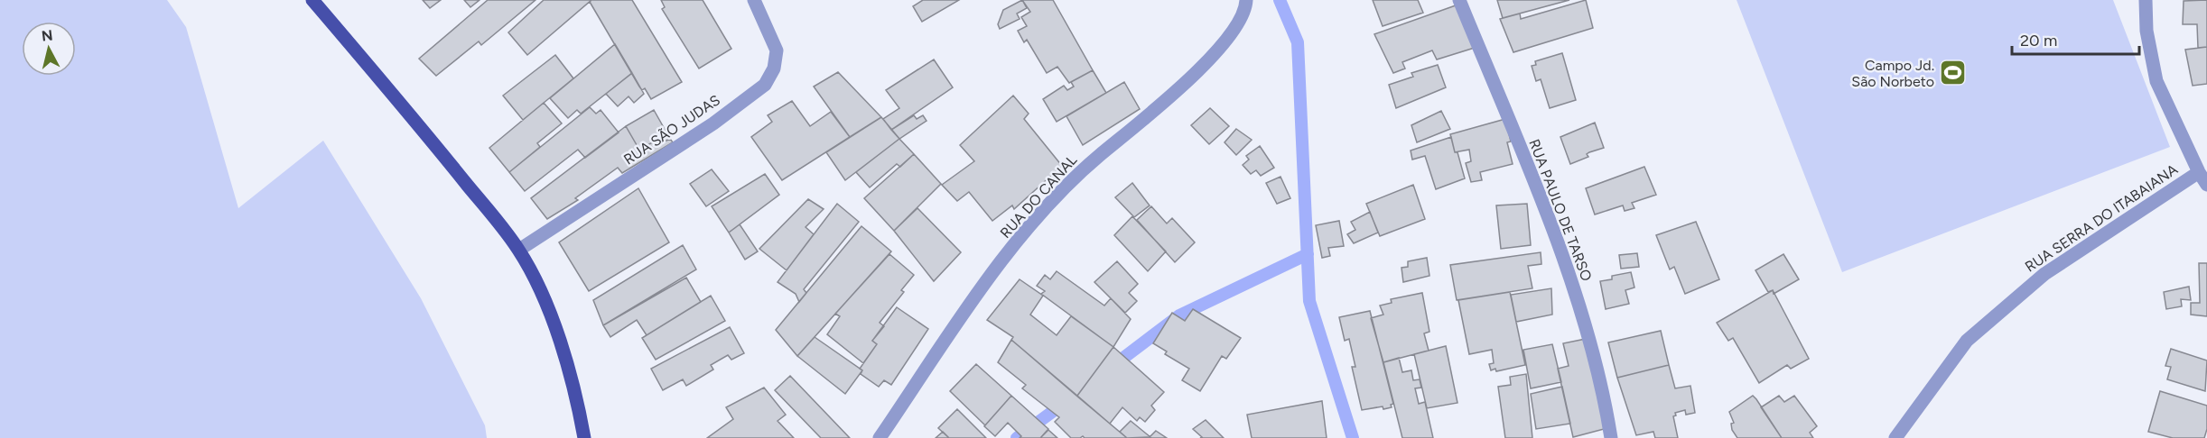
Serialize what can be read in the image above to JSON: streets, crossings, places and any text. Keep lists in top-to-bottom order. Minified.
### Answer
{"streets":{"street":["RUA SÃO JUDAS","RUA DO CANAL","RUA PAULO DE TARSO","RUA SERRA DO ITABAIANA"]},"places":{"sports":["Campo Jd. São Norbeto"]},"scale_bar":"20 m","north":"top"}
